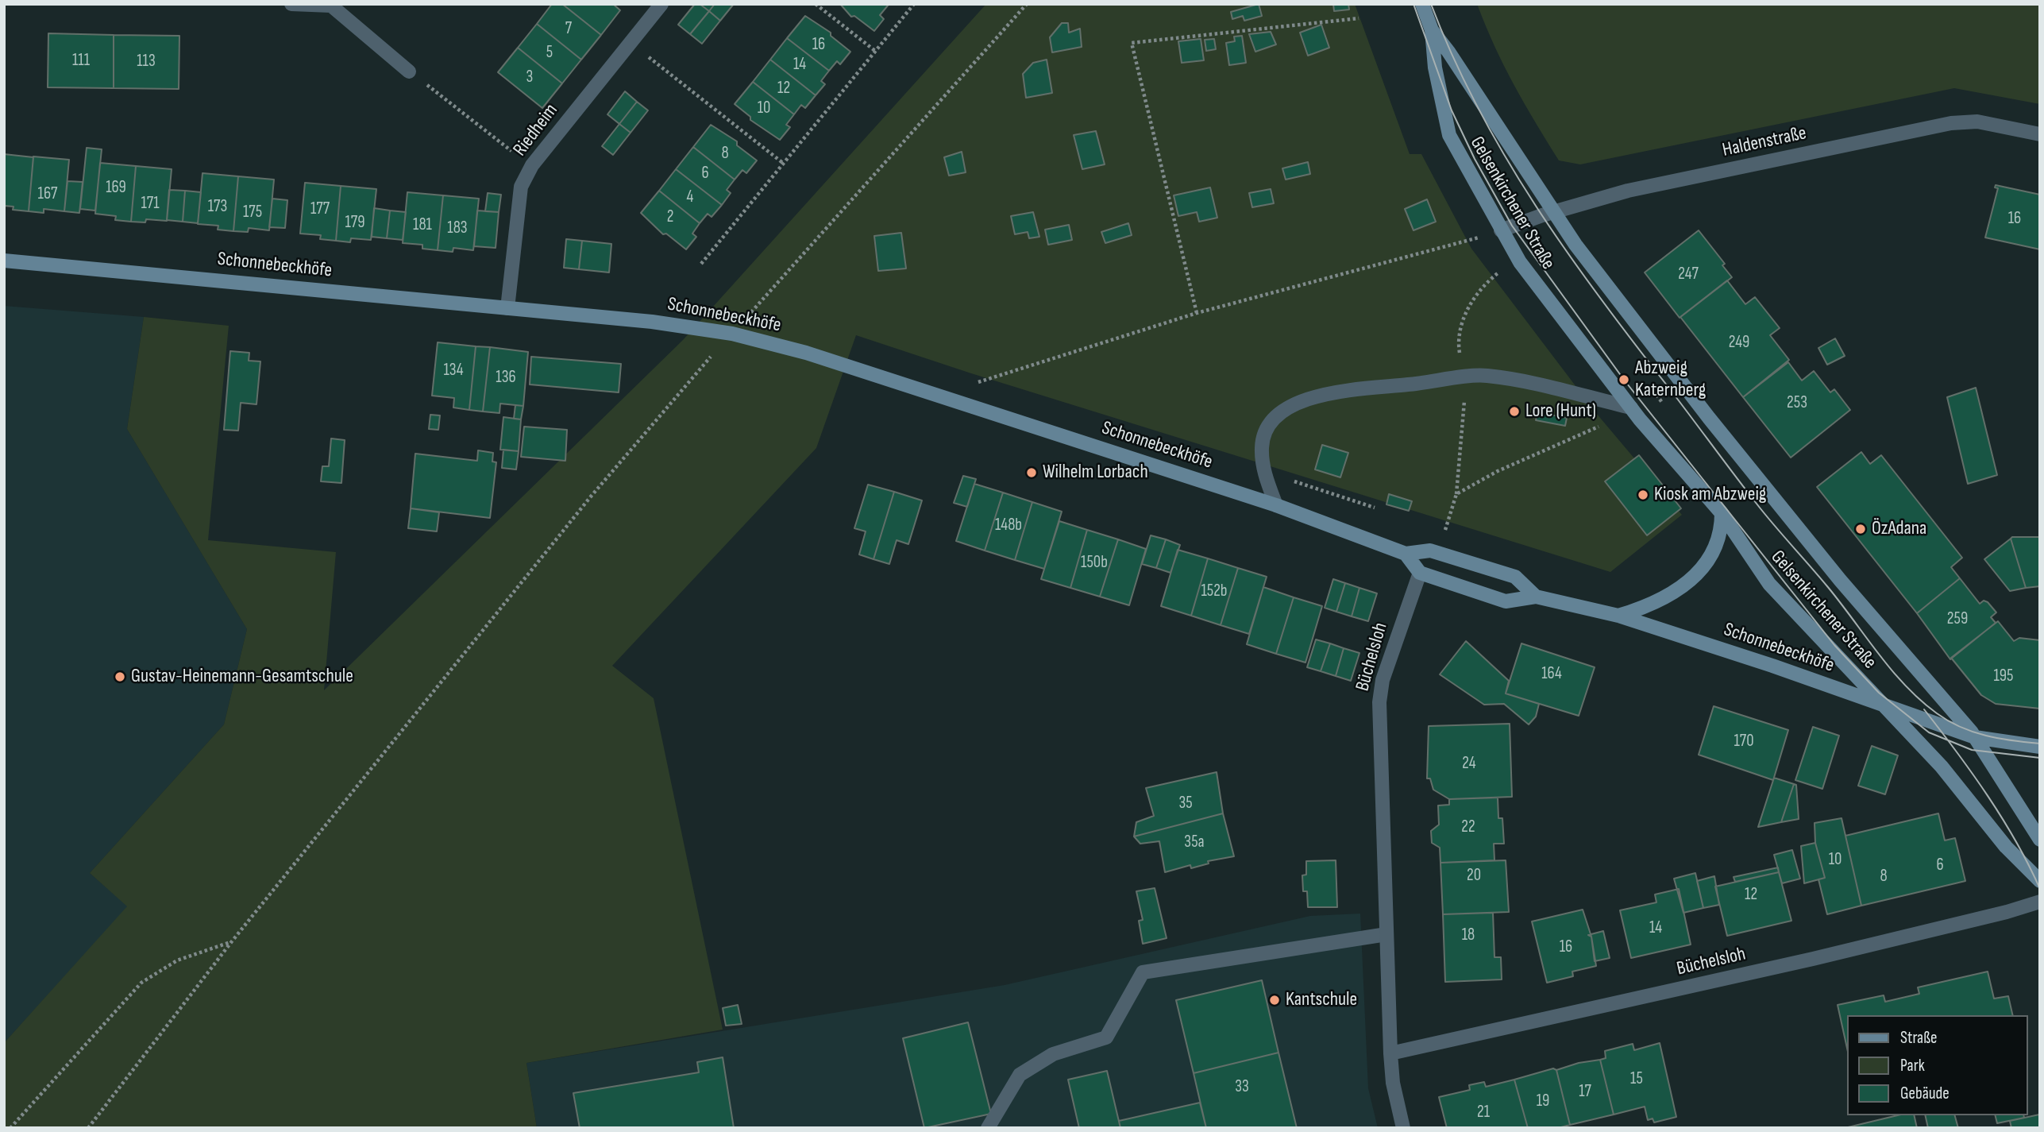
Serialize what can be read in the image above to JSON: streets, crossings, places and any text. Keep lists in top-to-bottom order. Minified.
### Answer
{"streets":{"street":["Riedheim","Haldenstraße","Gelsenkirchener Straße","Schonnebeckhöfe","Büchelsloh"]},"crossings":[["Riedheim","Schonnebeckhöfe"],["Haldenstraße","Gelsenkirchener Straße"],["Gelsenkirchener Straße","Schonnebeckhöfe"],["Schonnebeckhöfe","Büchelsloh"]],"places":["Abzweig Katernberg","Lore (Hunt)","Wilhelm Lorbach","Kiosk am Abzweig","ÖzAdana","Gustav-Heinemann-Gesamtschule","Kantschule"],"house_numbers":["7","16","5","111","113","14","3","12","10","8","6","169","167","4","171","173","177","175","2","16","179","181","183","247","249","134","136","253","148b","150b","152b","259","164","195","170","24","35","22","35a","10","6","20","8","12","14","18","16","15","33","17","19","21"],"legend":["Straße","Park","Gebäude"]}
